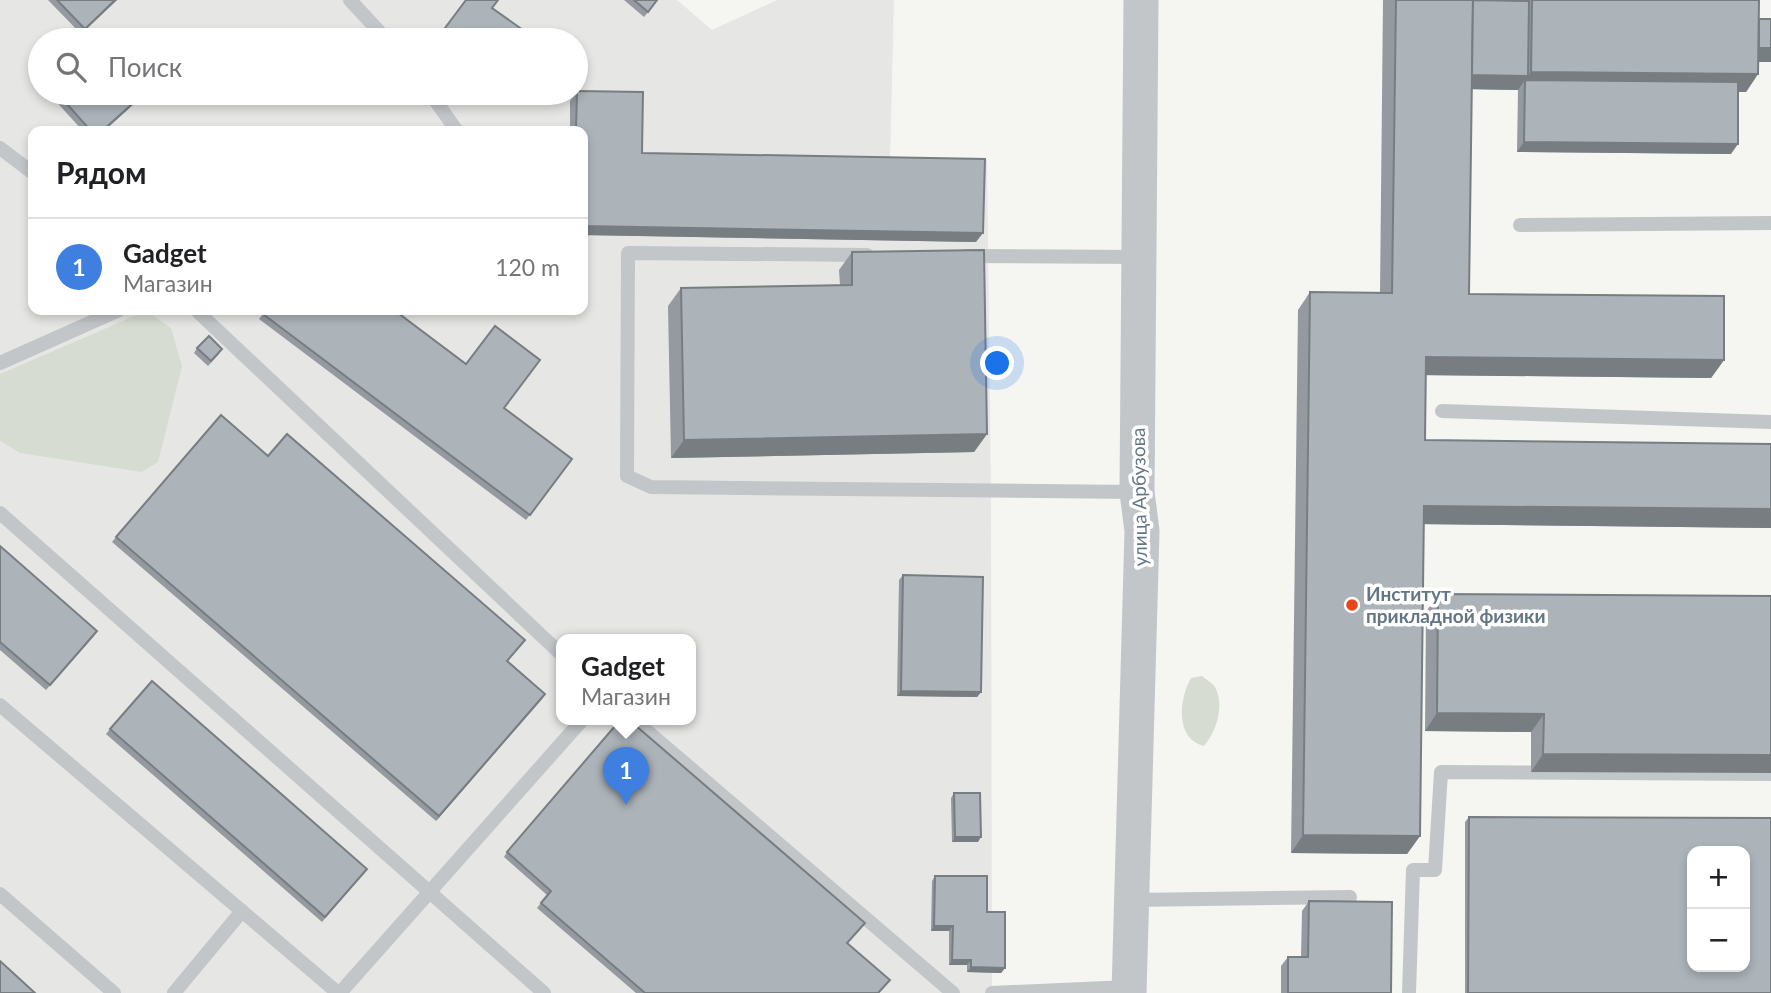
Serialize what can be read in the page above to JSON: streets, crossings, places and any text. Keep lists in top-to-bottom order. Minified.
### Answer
{"streets":{"street":["улица Арбузова"]},"places":["Институт прикладной физики"],"page":{"search":"Поиск","heading":"Рядом","list":[{"mark":"1","name":"Gadget","note":"Магазин","value":"120 m"}],"popup":["Gadget","Магазин"],"pins":"1","map_buttons":["+","−"]}}
